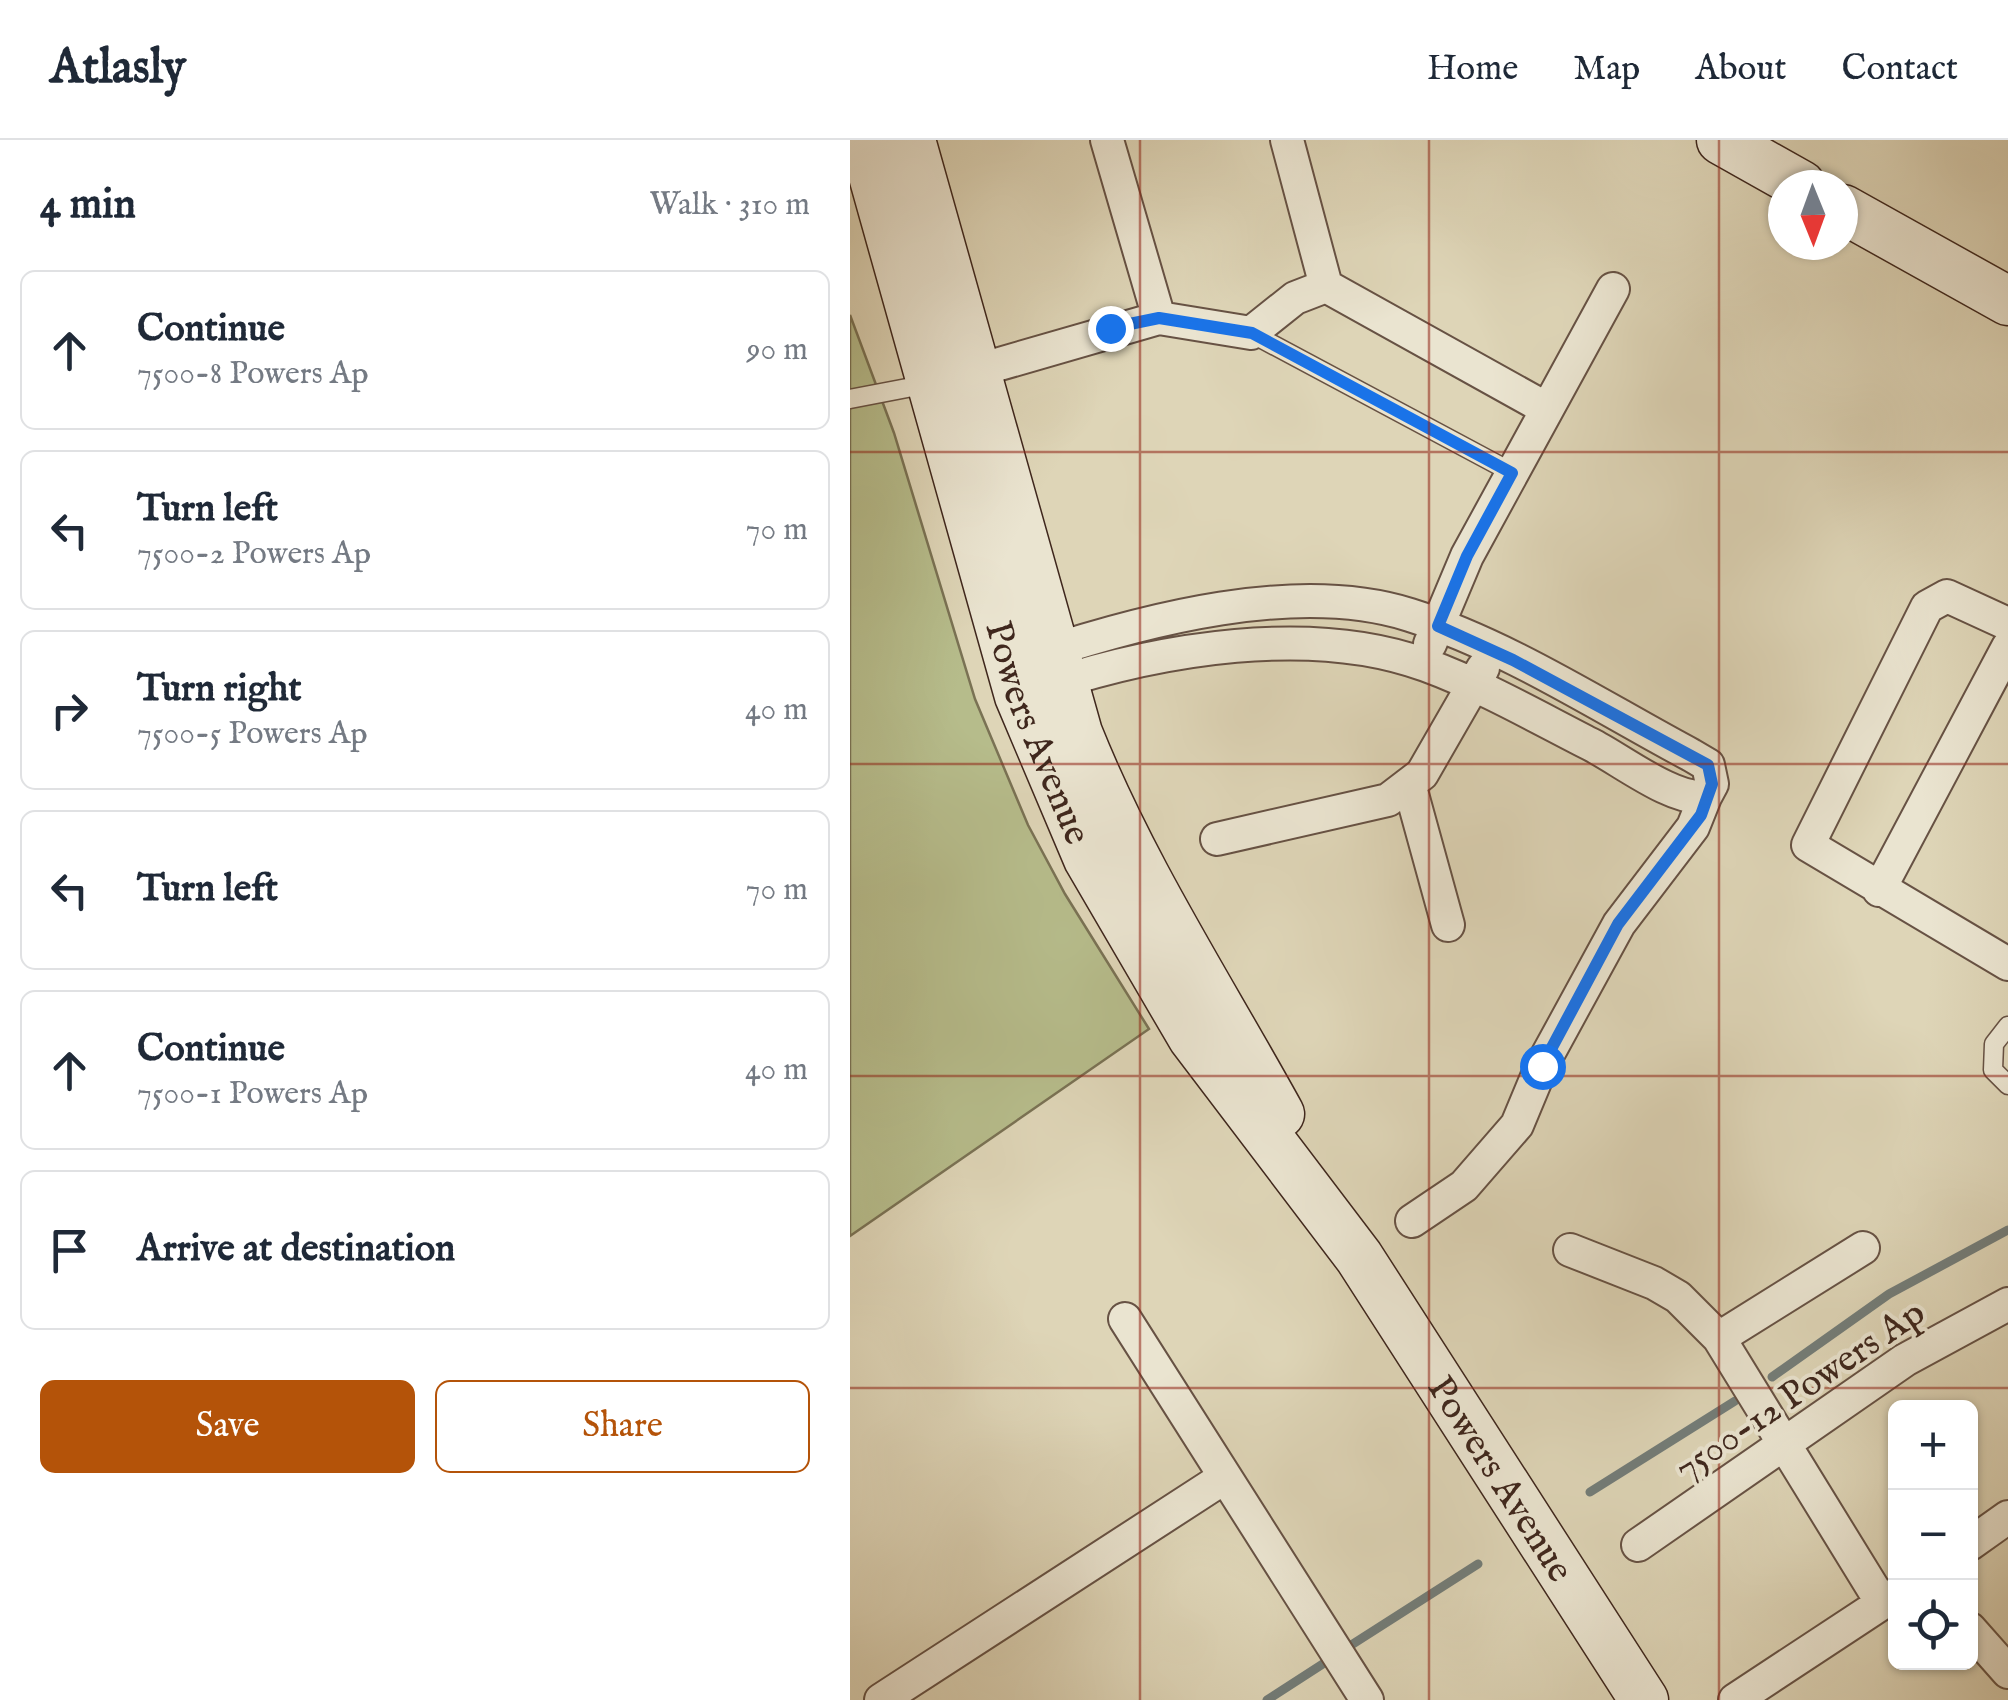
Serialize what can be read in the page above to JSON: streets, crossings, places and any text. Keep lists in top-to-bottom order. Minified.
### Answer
{"streets":{"street":["Powers Avenue","7500-12 Powers Ap"]},"north":"bottom","page":{"header":"Atlasly","nav":["Home","Map","About","Contact"],"heading":["4 min","Walk · 310 m"],"list":[["Continue","7500-8 Powers Ap","90 m"],["Turn left","7500-2 Powers Ap","70 m"],["Turn right","7500-5 Powers Ap","40 m"],["Turn left","70 m"],["Continue","7500-1 Powers Ap","40 m"],"Arrive at destination"],"buttons":["Save","Share"],"map_buttons":["+","−"]}}
